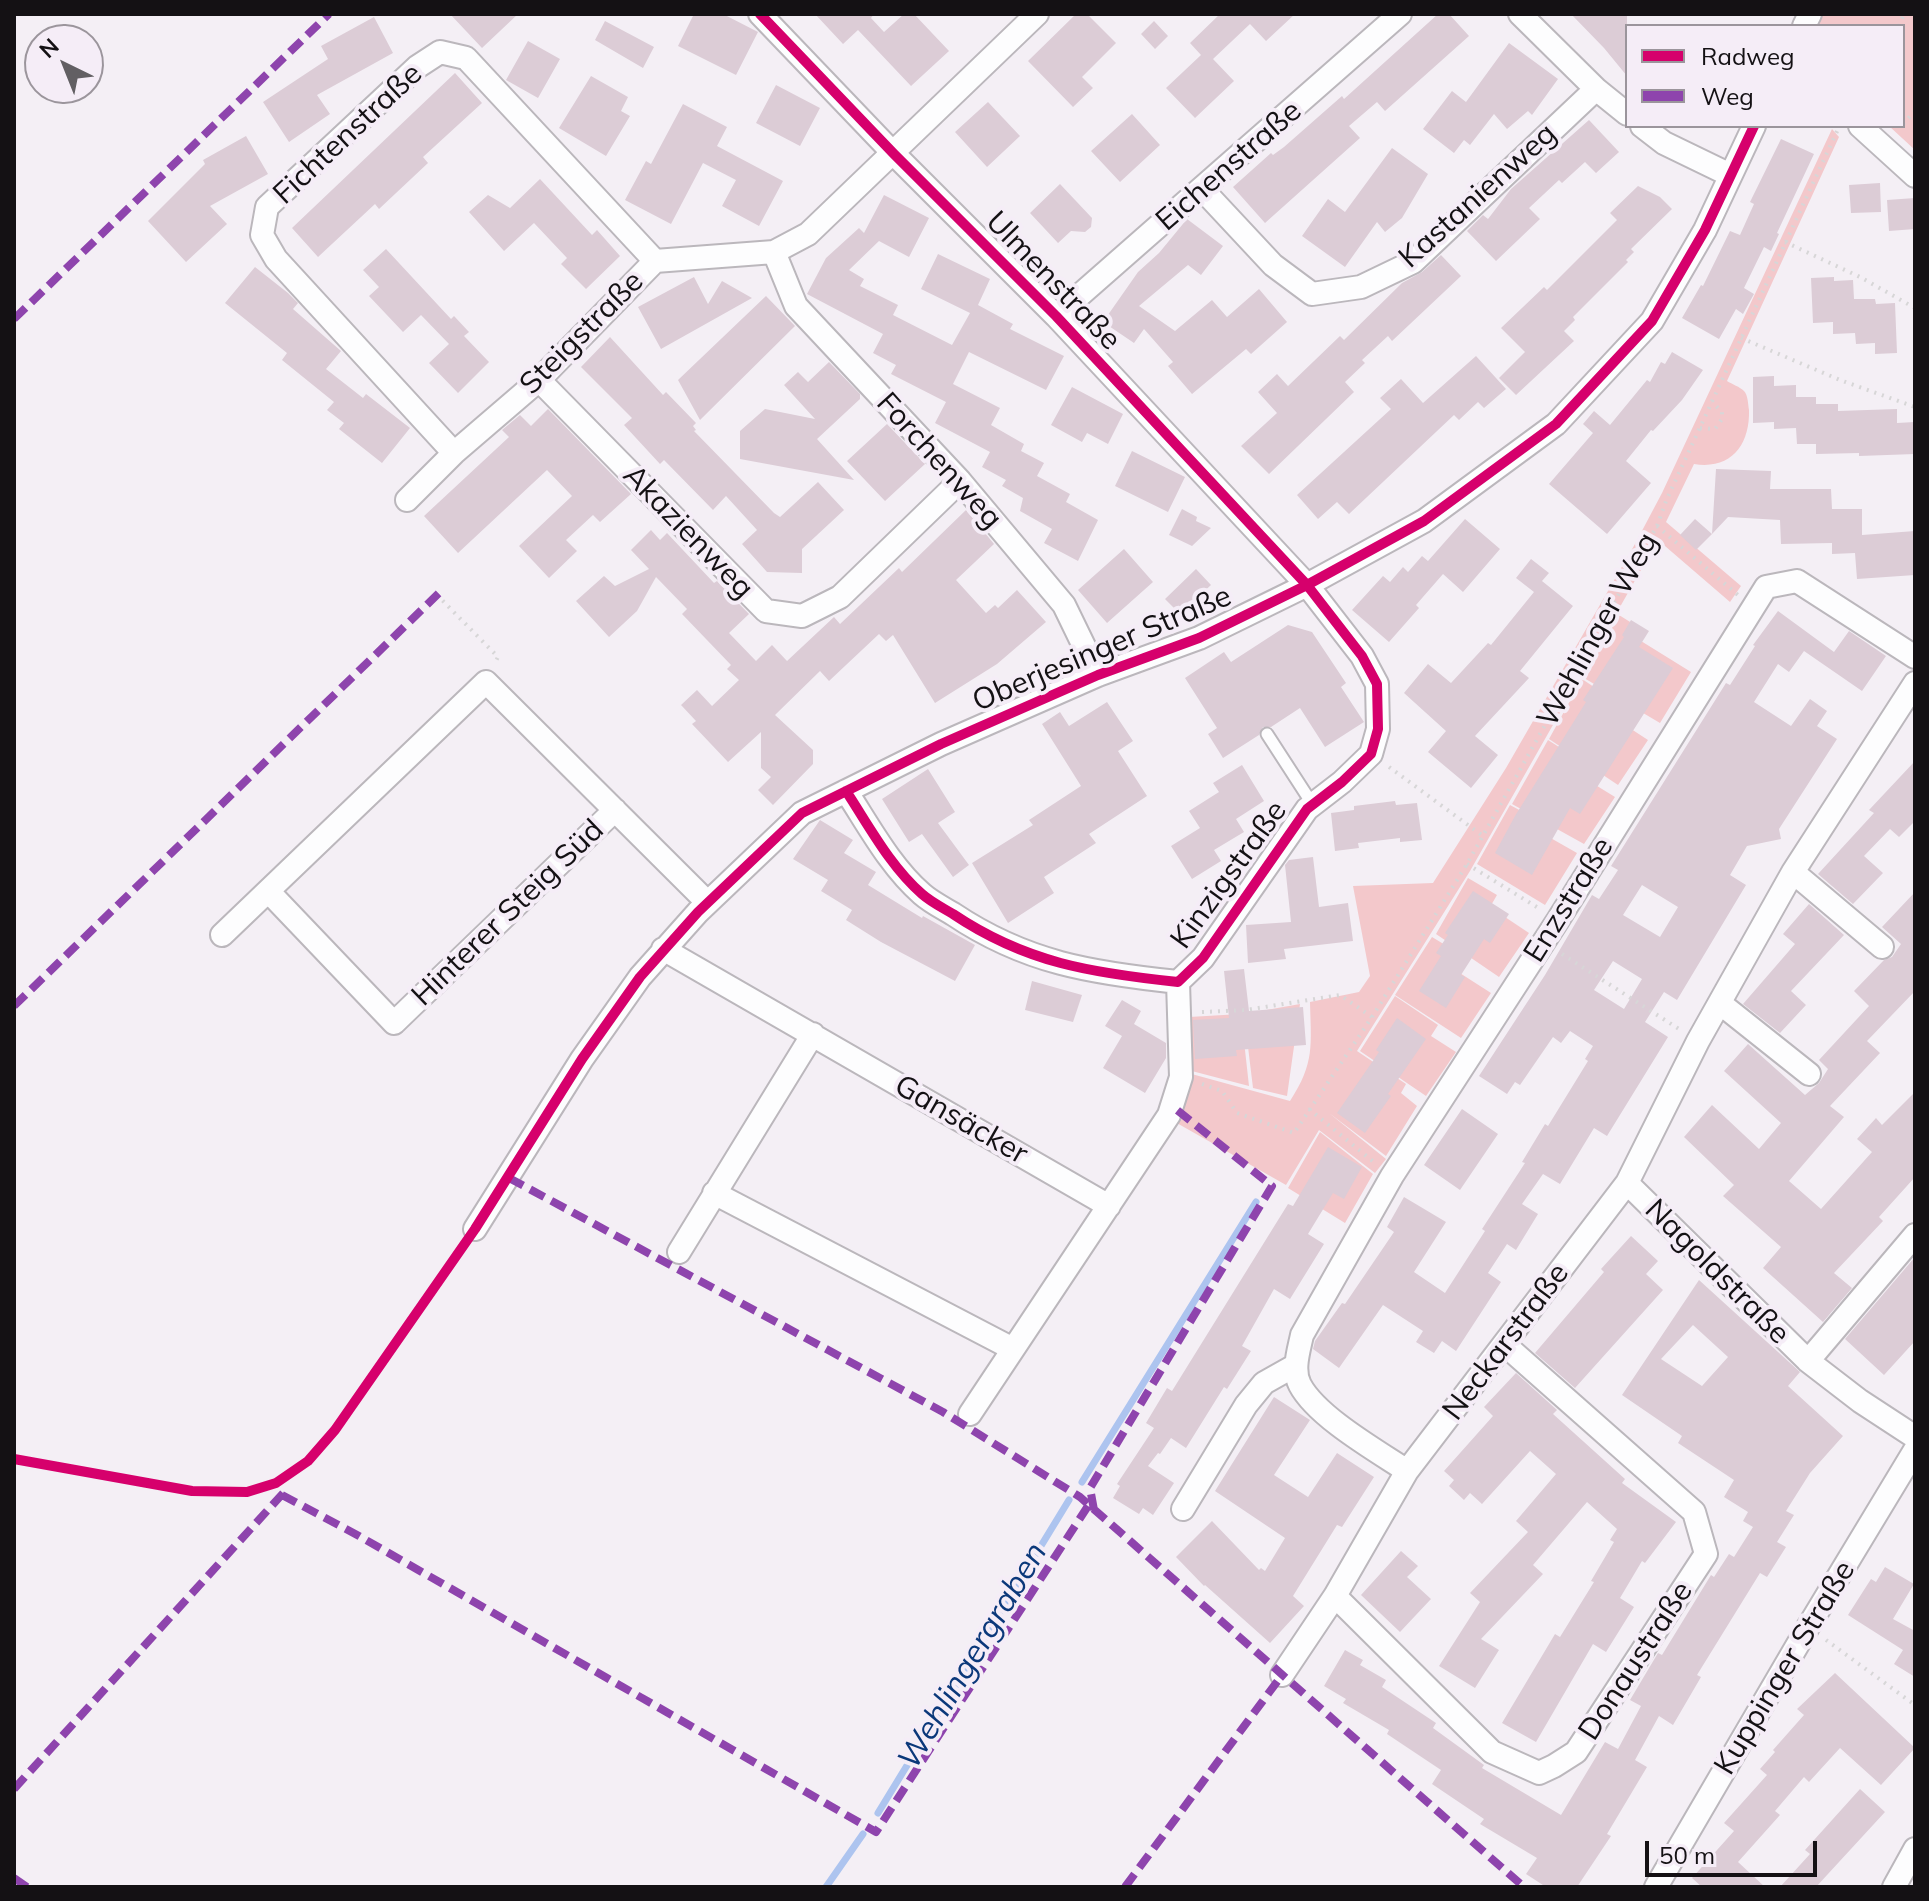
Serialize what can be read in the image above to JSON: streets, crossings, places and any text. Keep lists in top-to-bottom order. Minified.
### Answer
{"streets":{"street":["Fichtenstraße","Eichenstraße","Kastanienweg","Ulmenstraße","Steigstraße","Forchenweg","Akazienweg","Oberjesinger Straße","Kinzigstraße","Enzstraße","Hinterer Steig Süd","Gansäcker","Nagoldstraße","Neckarstraße","Donaustraße","Kuppinger Straße"],"path":["Wehlinger Weg"]},"crossings":[["Fichtenstraße","Steigstraße"],["Eichenstraße","Kastanienweg"],["Eichenstraße","Ulmenstraße"],["Ulmenstraße","Steigstraße"],["Ulmenstraße","Oberjesinger Straße"],["Steigstraße","Forchenweg"],["Steigstraße","Akazienweg"],["Forchenweg","Akazienweg"],["Forchenweg","Oberjesinger Straße"],["Wehlinger Weg","Kinzigstraße"],["Oberjesinger Straße","Kinzigstraße"],["Oberjesinger Straße","Hinterer Steig Süd"],["Oberjesinger Straße","Gansäcker"],["Kinzigstraße","Gansäcker"],["Nagoldstraße","Neckarstraße"],["Neckarstraße","Donaustraße"]],"water":["Wehlingergraben"],"legend":["Radweg","Weg"],"scale_bar":"50 m","north":"top left"}
